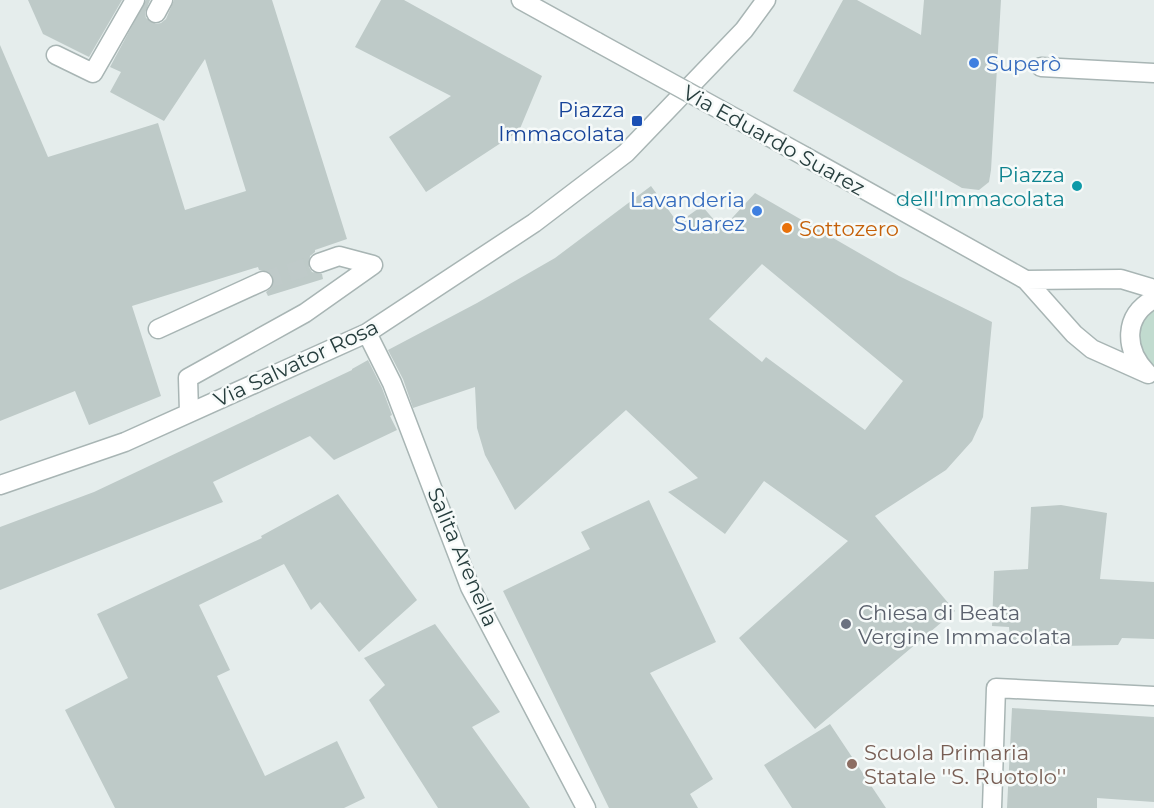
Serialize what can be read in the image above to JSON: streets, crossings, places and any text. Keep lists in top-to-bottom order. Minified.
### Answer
{"streets":{"street":["Via Eduardo Suarez","Via Salvator Rosa","Salita Arenella"]},"crossings":[["Via Salvator Rosa","Salita Arenella"]],"places":{"other":["Superò","Piazza dell'Immacolata","Lavanderia Suarez","Sottozero","Chiesa di Beata Vergine Immacolata","Scuola Primaria Statale ''S. Ruotolo''"],"transit":["Piazza Immacolata"]}}
